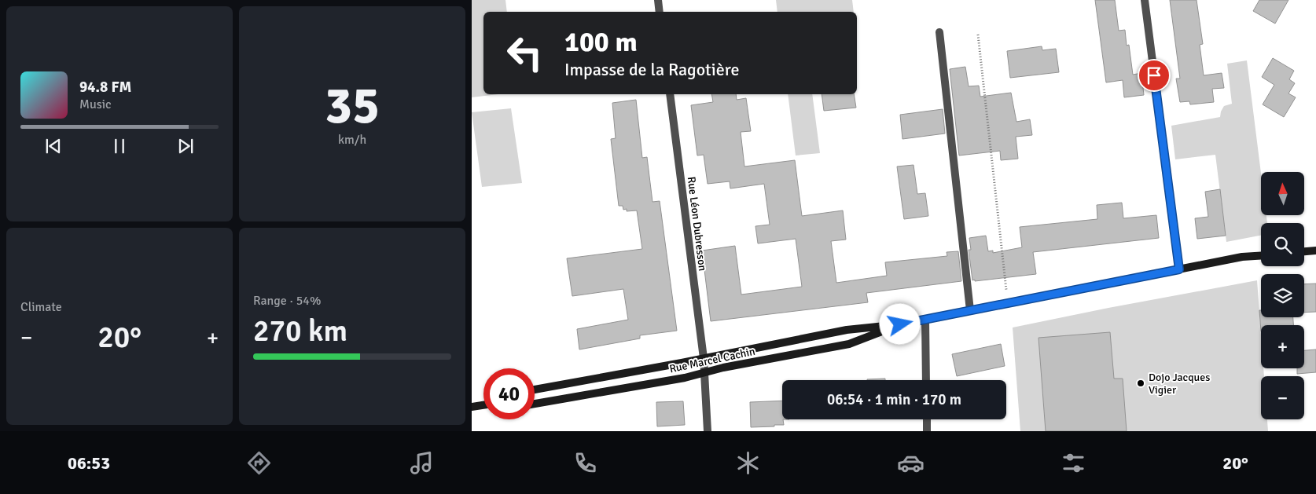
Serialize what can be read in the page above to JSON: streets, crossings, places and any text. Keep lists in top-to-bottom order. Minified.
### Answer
{"streets":{"street":["Rue Léon Dubresson","Rue Marcel Cachin"]},"crossings":[["Rue Léon Dubresson","Rue Marcel Cachin"]],"places":["Dojo Jacques Vigier"],"north":"top","page":{"tile":[["35","km/h"],"Climate",["Range · 54%","270 km"]],"turn":["100 m","Impasse de la Ragotière"],"song":["94.8 FM","Music"],"map_buttons":["+","−"],"heat":["−","20°","+"],"limit":"40","trip":"06:54 · 1 min · 170 m","tabs":["06:53","20°"]}}
